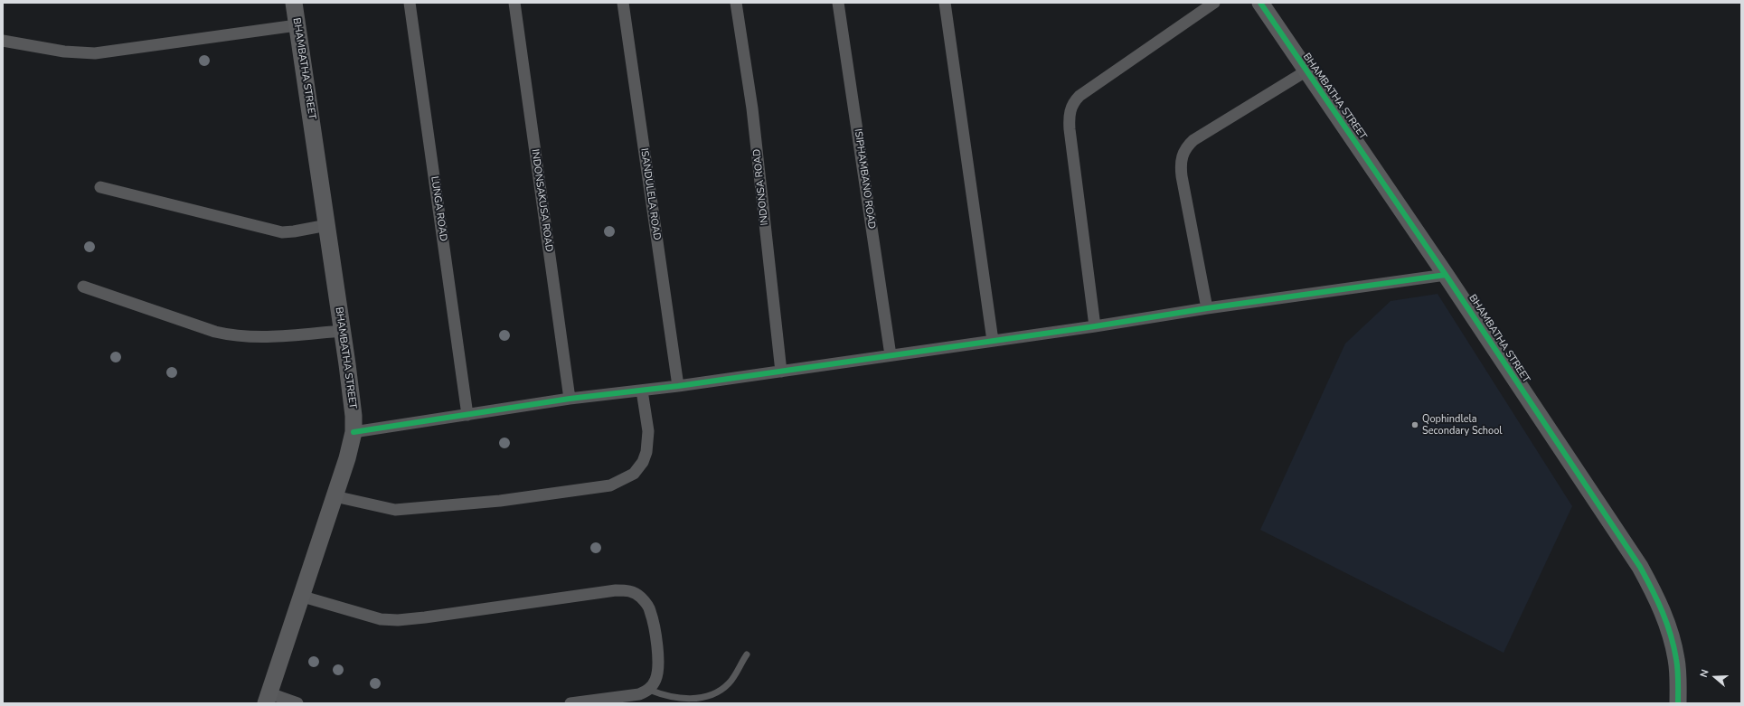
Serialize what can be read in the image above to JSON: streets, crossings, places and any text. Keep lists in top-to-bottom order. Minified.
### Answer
{"streets":{"street":["BHAMBATHA STREET","ISIPHAMBANO ROAD","INDONSA ROAD","ISANDULELA ROAD","INDONSAKUSA ROAD","LUNGA ROAD"]},"places":["Qophindlela Secondary School"],"north":"left"}
